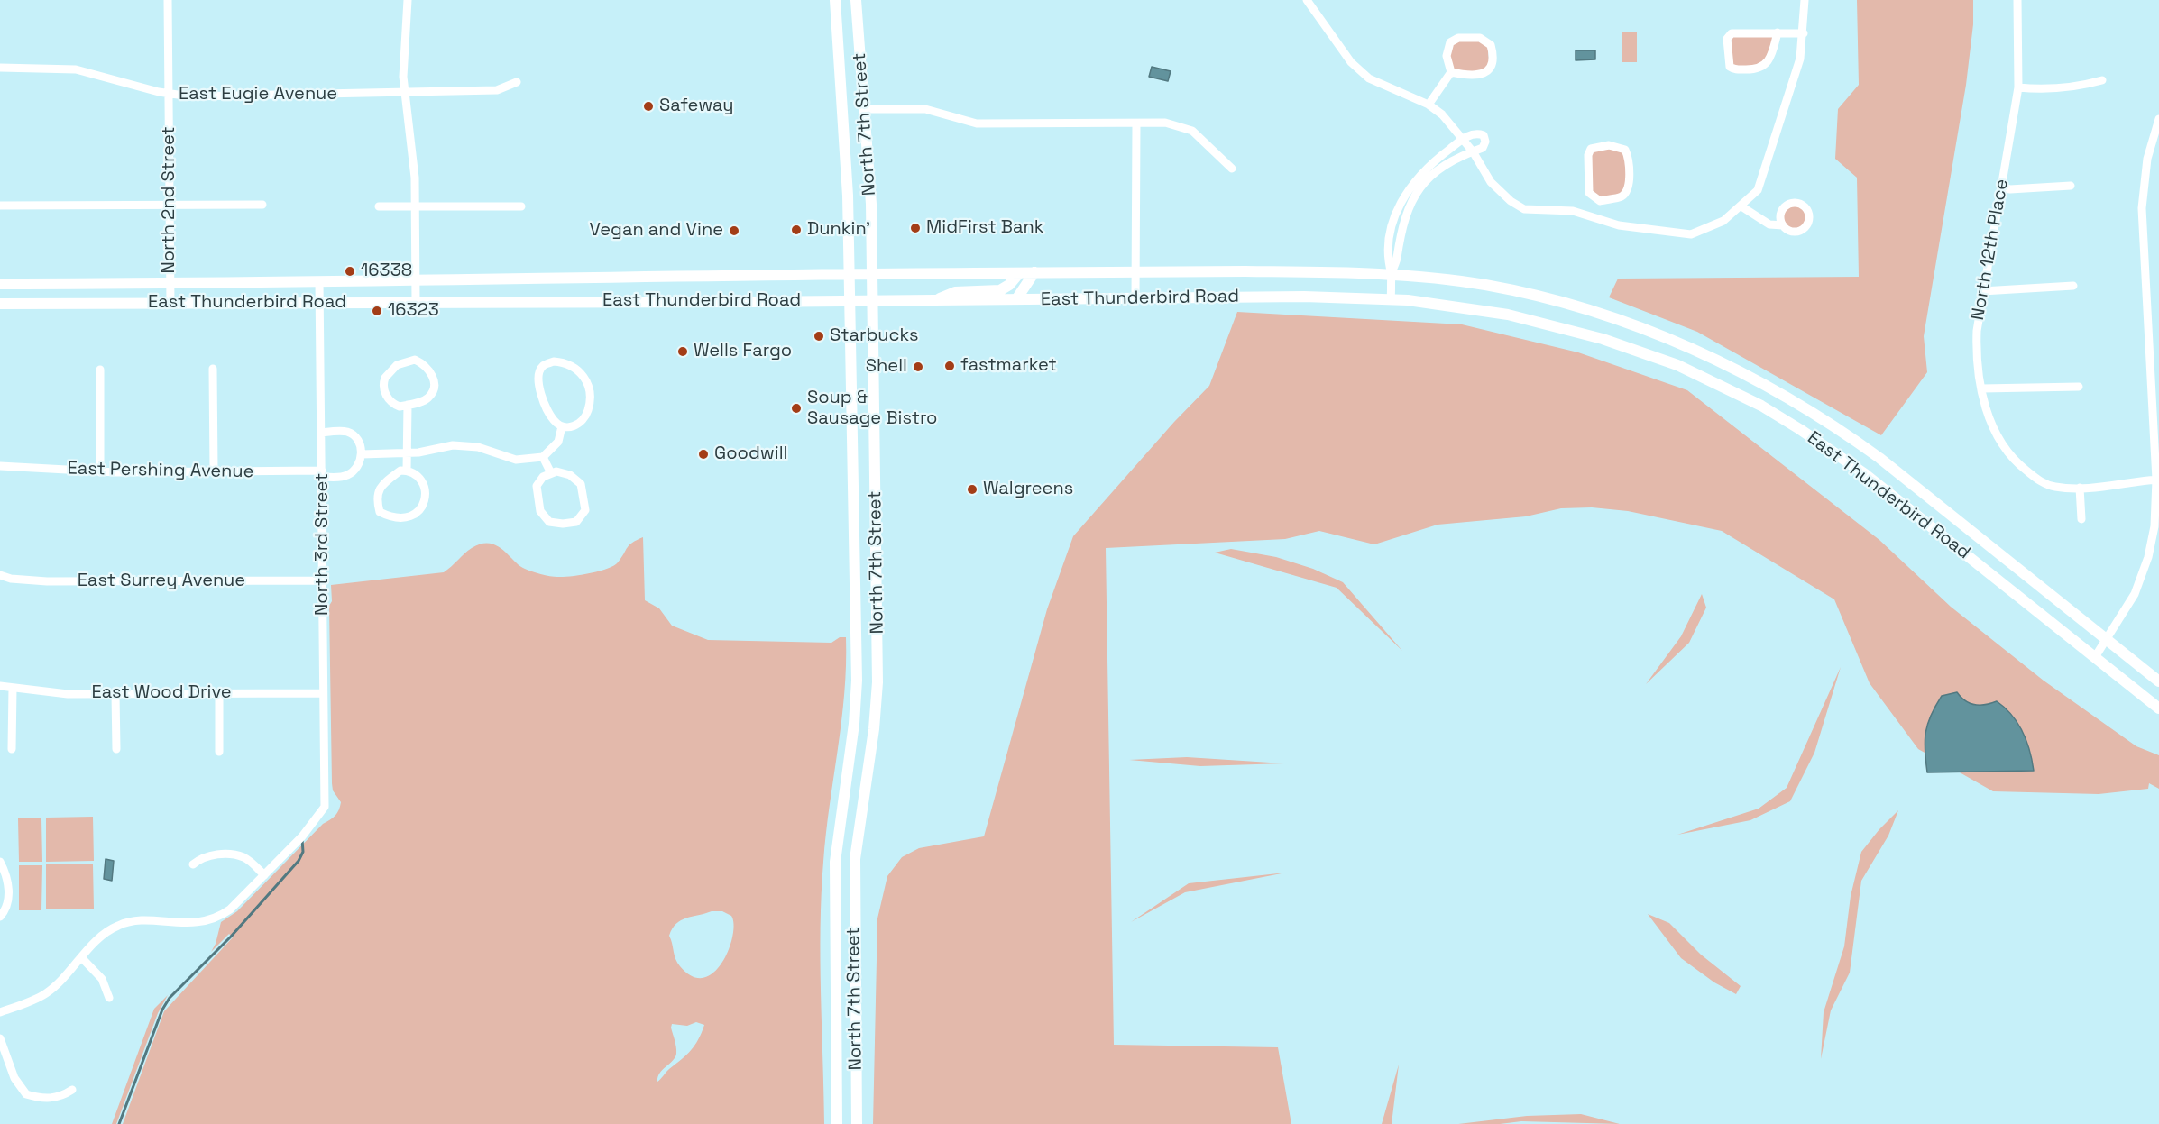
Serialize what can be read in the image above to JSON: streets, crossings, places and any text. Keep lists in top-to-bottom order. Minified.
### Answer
{"streets":{"main road":["North 7th Street","East Thunderbird Road"],"street":["East Eugie Avenue","North 2nd Street","North 12th Place","East Pershing Avenue","North 3rd Street","East Surrey Avenue","East Wood Drive"]},"crossings":[["East Eugie Avenue","North 2nd Street"],["North 7th Street","East Thunderbird Road"],["North 2nd Street","East Thunderbird Road"],["East Thunderbird Road","North 3rd Street"],["East Pershing Avenue","North 3rd Street"],["North 3rd Street","East Surrey Avenue"],["North 3rd Street","East Wood Drive"]],"places":["Safeway","MidFirst Bank","Dunkin'","Vegan and Vine","16338","16323","Starbucks","Wells Fargo","fastmarket","Shell","Soup & Sausage Bistro","Goodwill","Walgreens"]}
